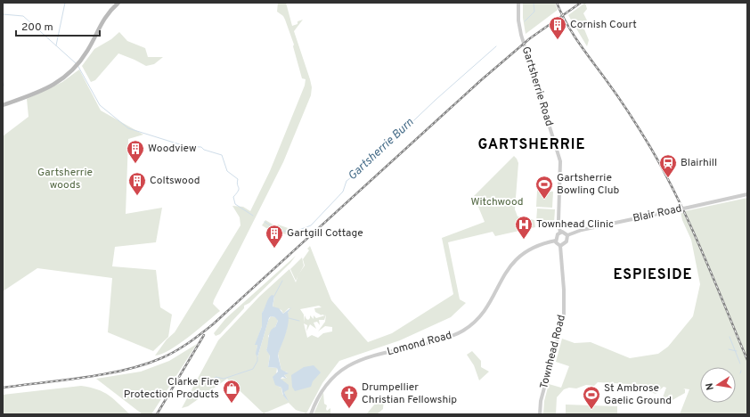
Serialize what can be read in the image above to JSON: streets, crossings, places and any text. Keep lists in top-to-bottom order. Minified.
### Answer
{"streets":{"street":["Gartsherrie Road","Blair Road","Lomond Road","Townhead Road"]},"crossings":[["Gartsherrie Road","Blair Road"],["Gartsherrie Road","Lomond Road"],["Gartsherrie Road","Townhead Road"],["Blair Road","Lomond Road"],["Blair Road","Townhead Road"],["Lomond Road","Townhead Road"]],"districts":["GARTSHERRIE","ESPIESIDE"],"water":["Gartsherrie Burn"],"parks":["Gartsherrie woods","Witchwood"],"places":{"building":["Cornish Court","Woodview","Coltswood","Gartgill Cottage"],"station":["Blairhill"],"sports":["Gartsherrie Bowling Club","St Ambrose Gaelic Ground"],"hospital":["Townhead Clinic"],"shop":["Clarke Fire Protection Products"],"church":["Drumpellier Christian Fellowship"]},"scale_bar":"200 m","north":"left"}
